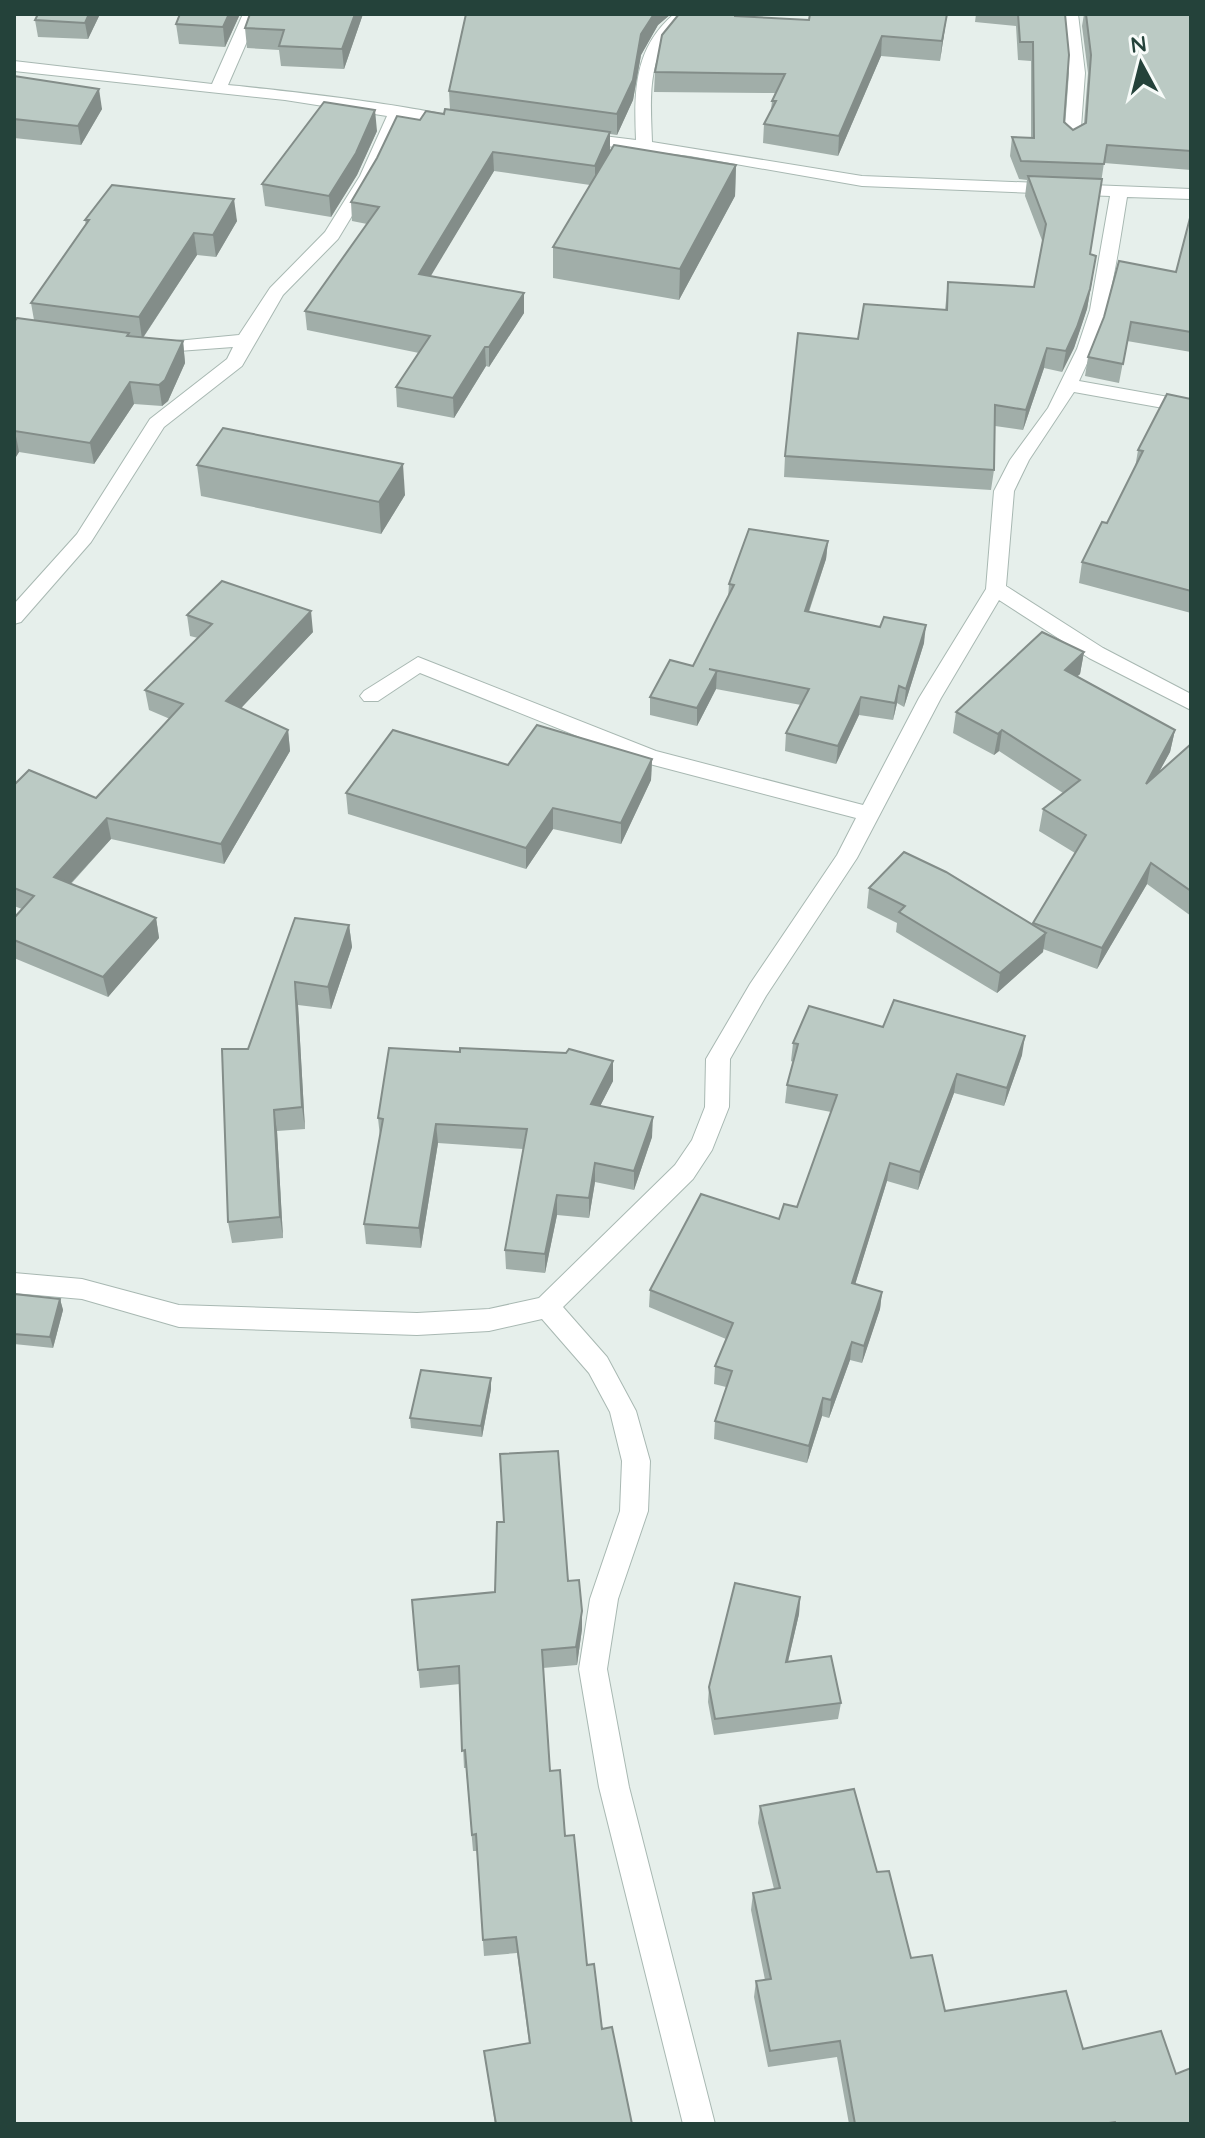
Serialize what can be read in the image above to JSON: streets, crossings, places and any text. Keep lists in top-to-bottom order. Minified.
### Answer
{"north":"top"}
